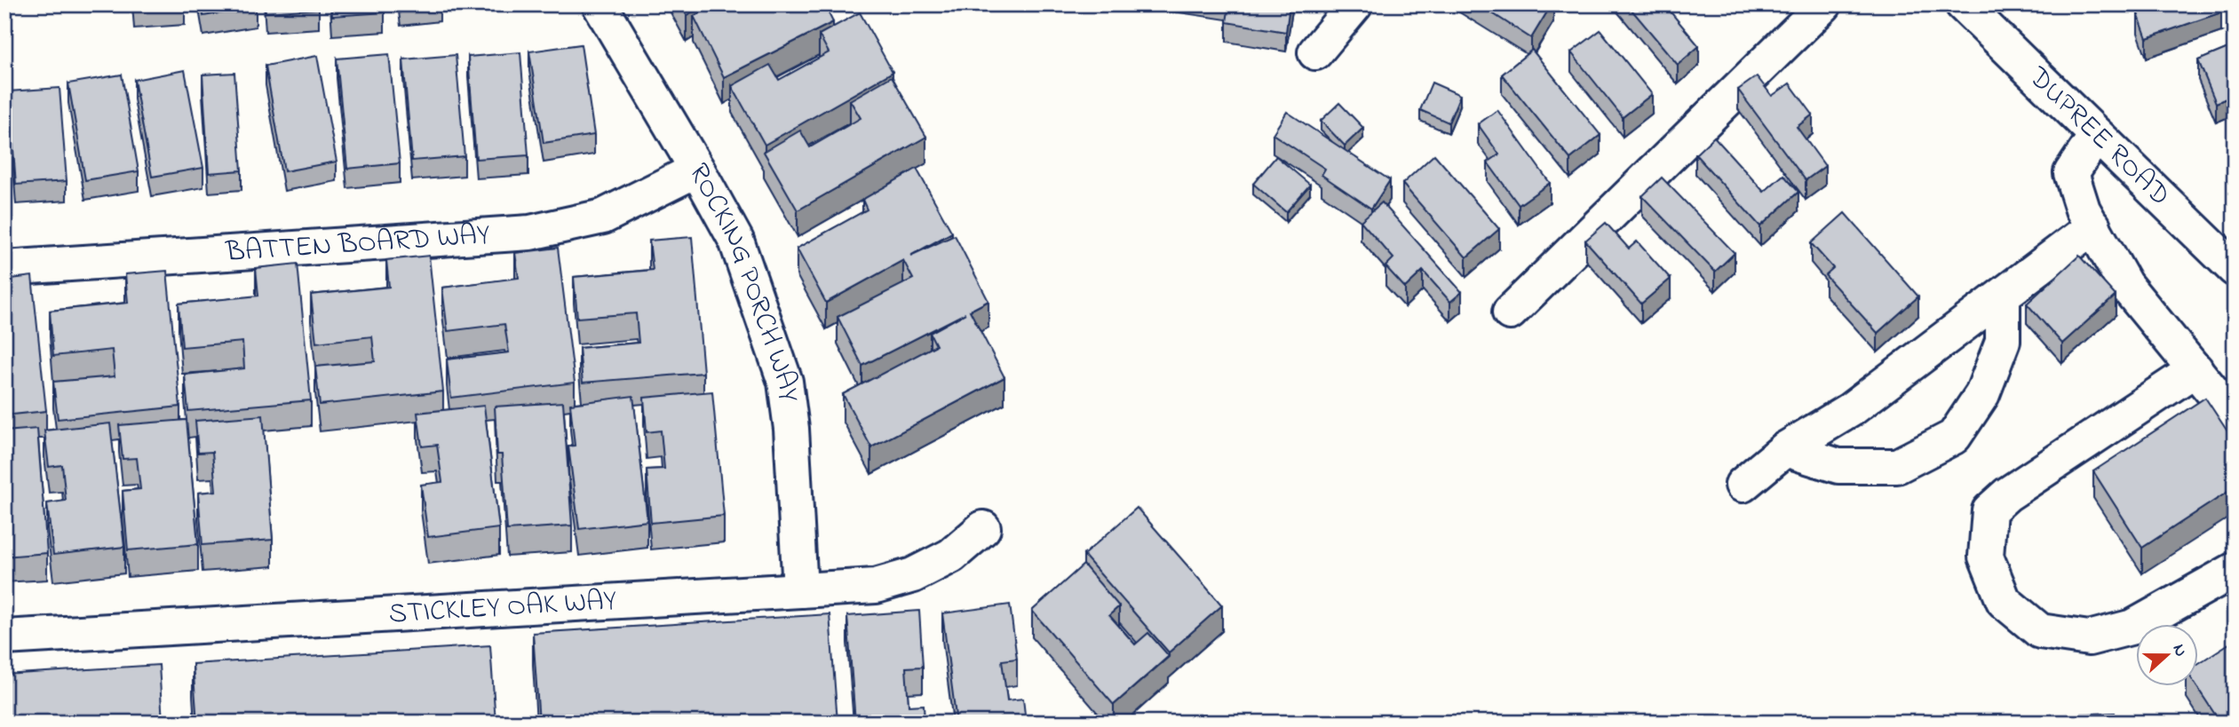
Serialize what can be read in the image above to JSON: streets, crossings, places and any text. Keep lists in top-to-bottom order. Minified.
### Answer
{"streets":{"street":["DUPREE ROAD","BATTEN BOARD WAY","ROCKING PORCH WAY","STICKLEY OAK WAY"]},"crossings":[["BATTEN BOARD WAY","ROCKING PORCH WAY"],["ROCKING PORCH WAY","STICKLEY OAK WAY"]],"north":"right"}
